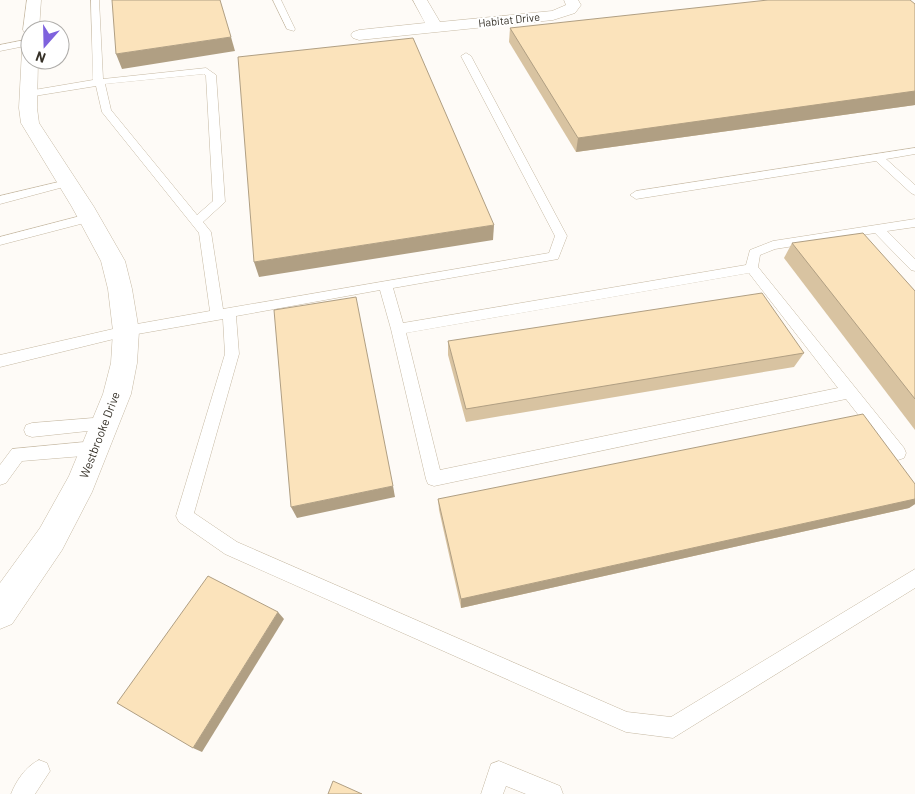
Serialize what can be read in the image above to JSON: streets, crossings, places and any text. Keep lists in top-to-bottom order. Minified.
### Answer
{"streets":{"street":["Habitat Drive","Westbrooke Drive"]},"north":"bottom"}
